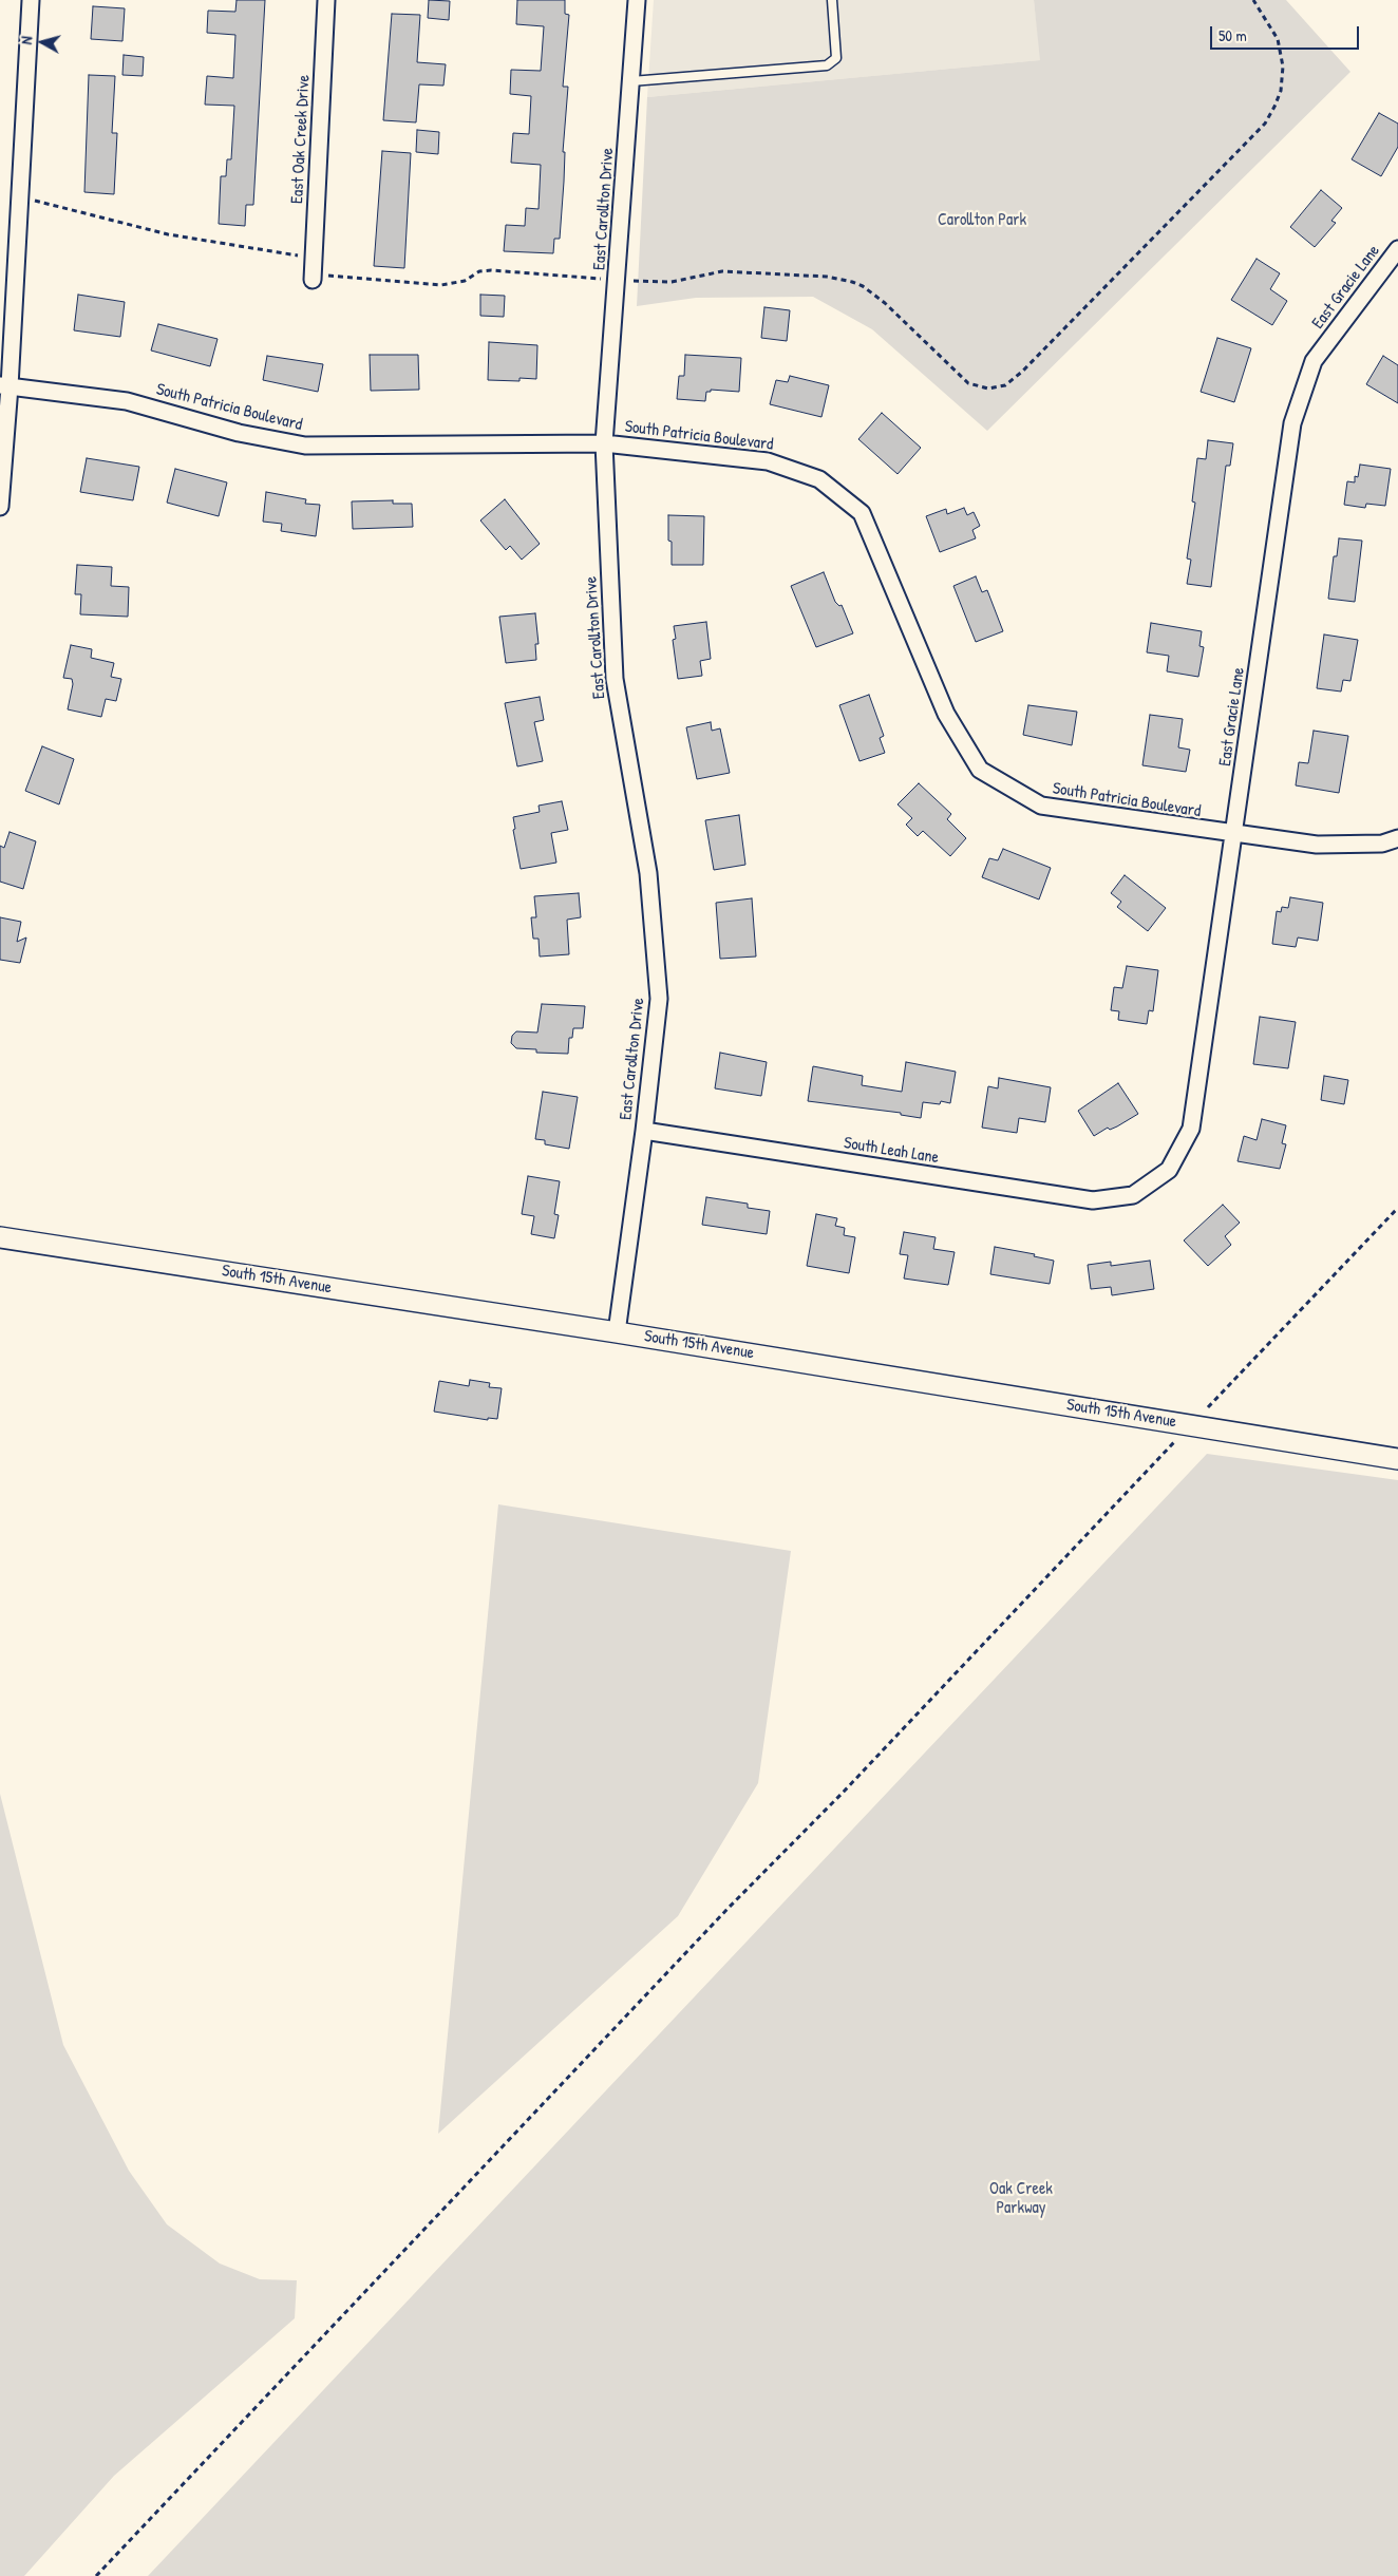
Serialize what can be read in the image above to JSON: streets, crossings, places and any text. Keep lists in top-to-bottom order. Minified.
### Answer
{"streets":{"street":["East Oak Creek Drive","East Carollton Drive","East Gracie Lane","South Patricia Boulevard","South Leah Lane","South 15th Avenue"]},"crossings":[["East Carollton Drive","South Patricia Boulevard"],["East Carollton Drive","South Leah Lane"],["East Carollton Drive","South 15th Avenue"],["East Gracie Lane","South Patricia Boulevard"],["East Gracie Lane","South Leah Lane"]],"parks":["Carollton Park","Oak Creek Parkway"],"scale_bar":"50 m","north":"left"}
